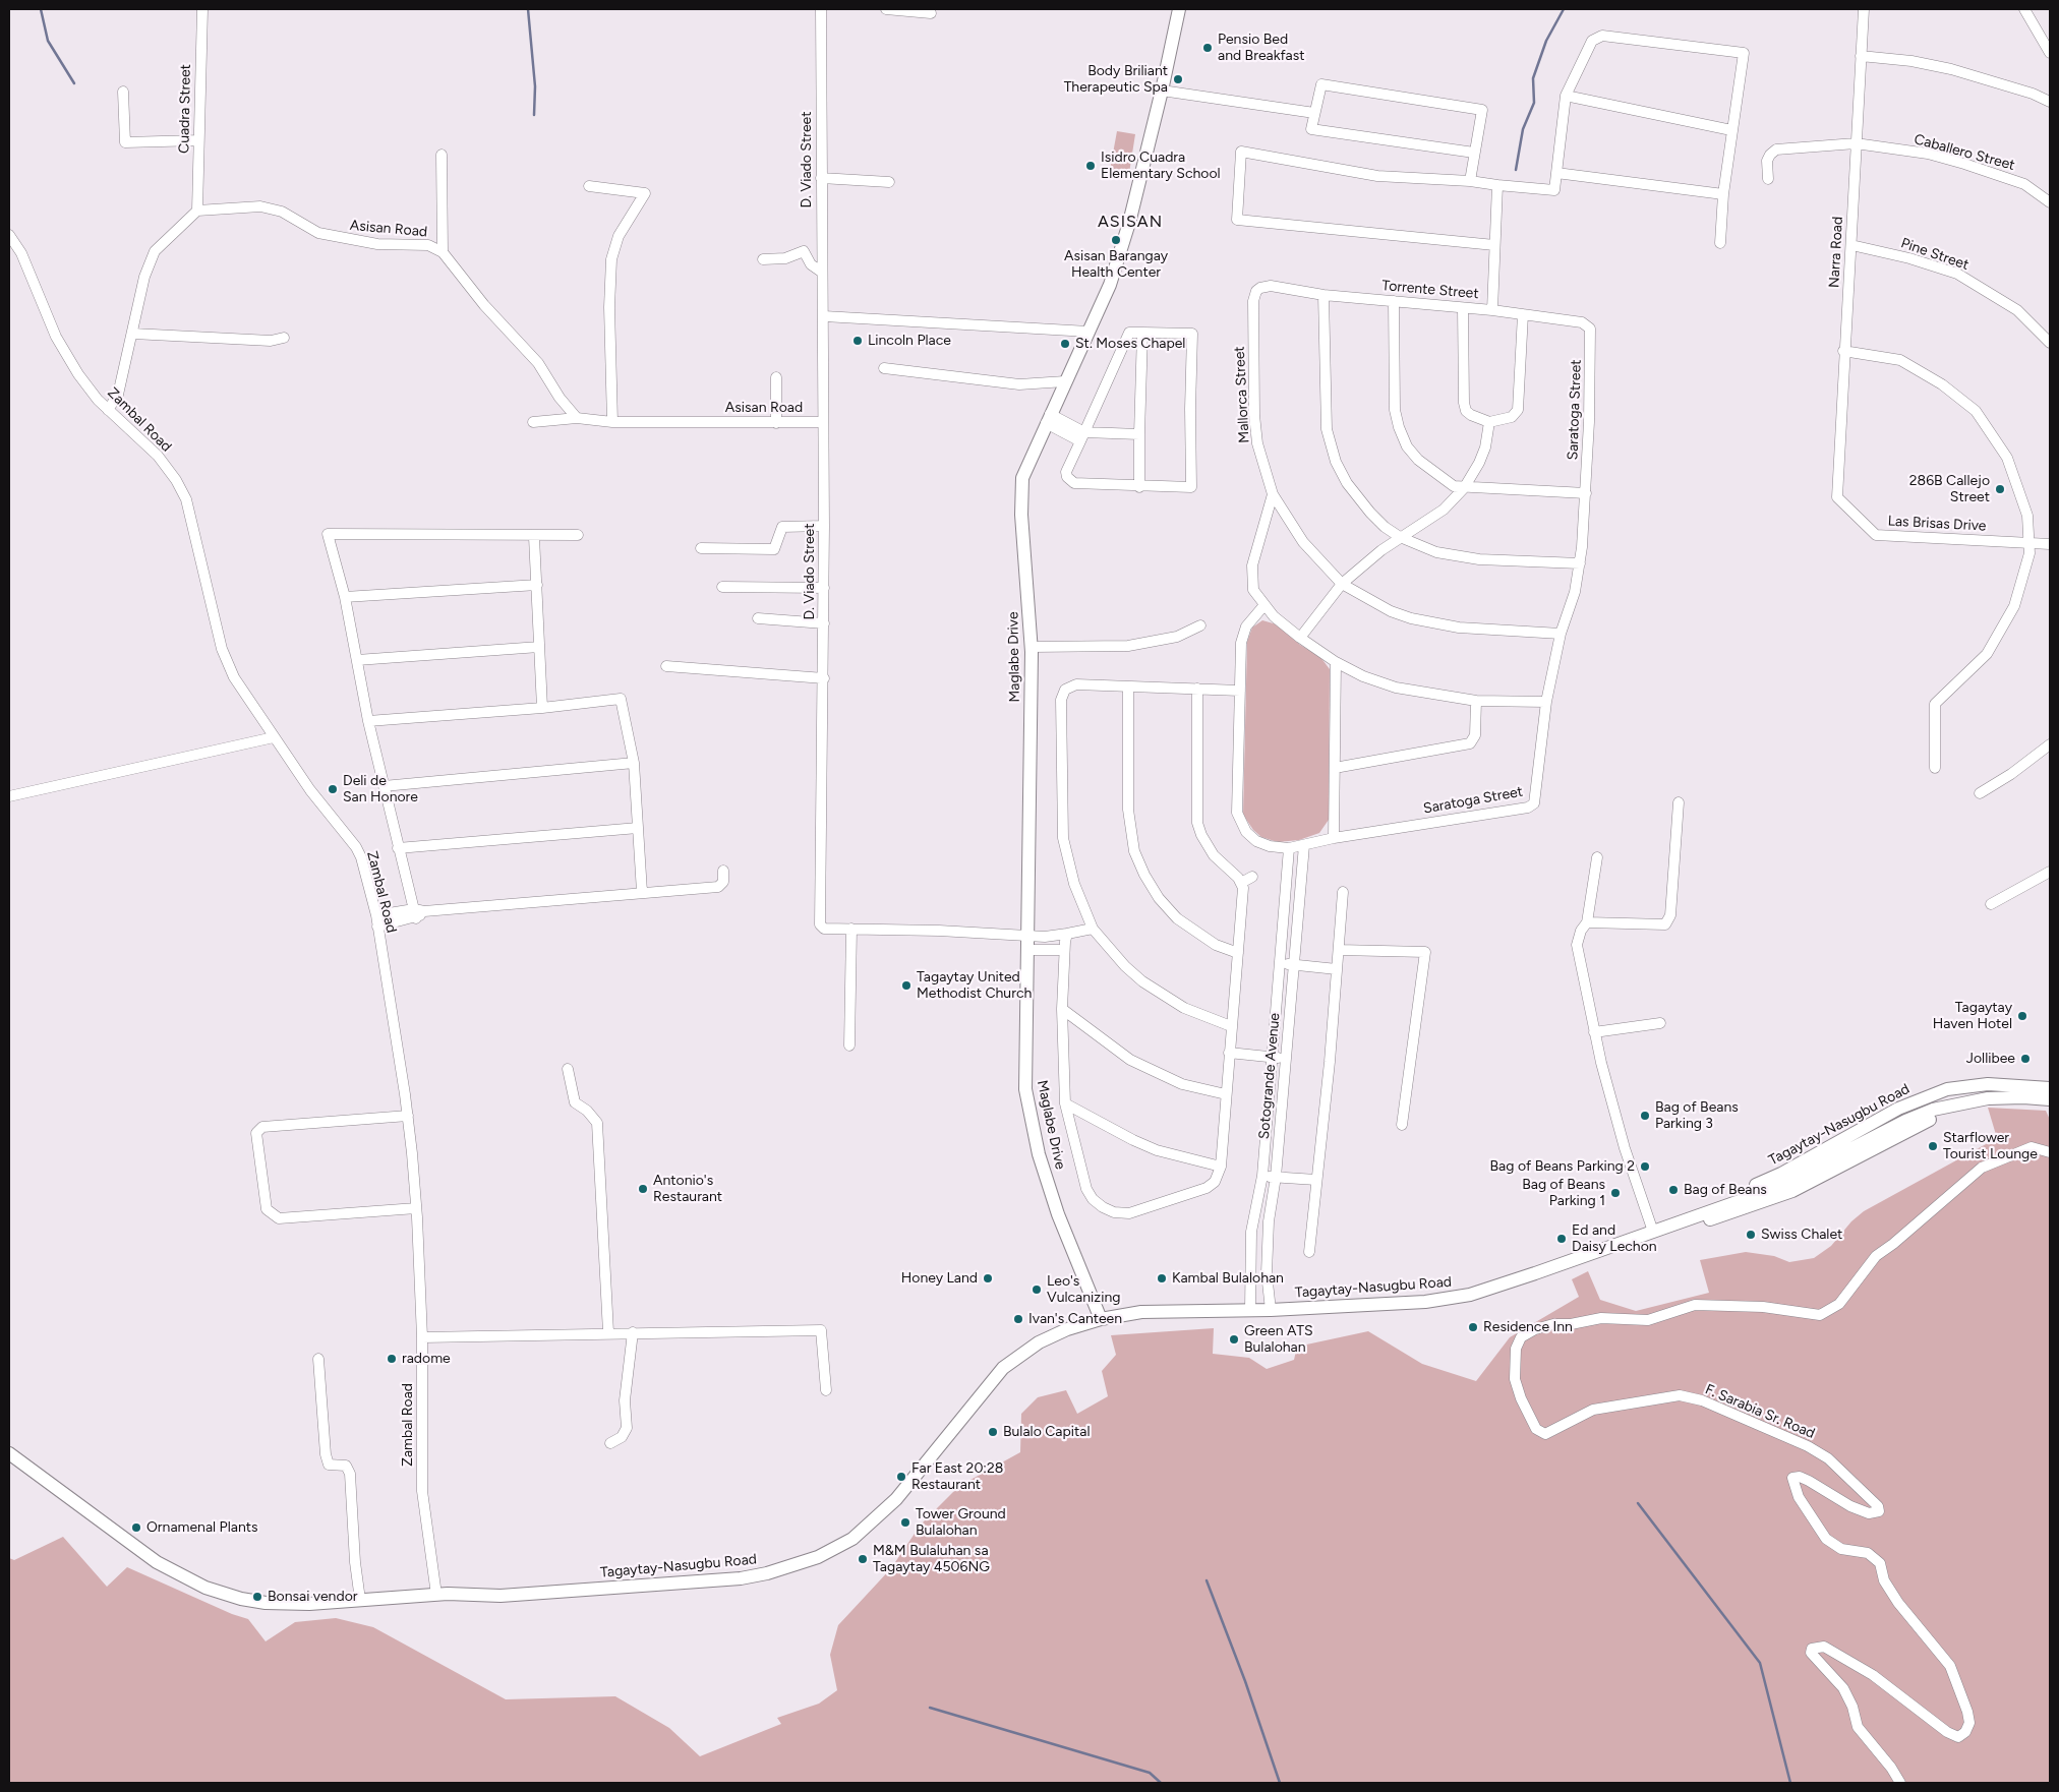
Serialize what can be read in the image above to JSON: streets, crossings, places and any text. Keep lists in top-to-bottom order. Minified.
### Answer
{"streets":{"main road":["Maglabe Drive","Tagaytay-Nasugbu Road"],"street":["Cuadra Street","Caballero Street","D. Viado Street","Asisan Road","Narra Road","Pine Street","Torrente Street","Mallorca Street","Saratoga Street","Zambal Road","Las Brisas Drive","Sotogrande Avenue","F. Sarabia Sr. Road"]},"crossings":[["Cuadra Street","Asisan Road"],["Caballero Street","Narra Road"],["D. Viado Street","Asisan Road"],["D. Viado Street","Maglabe Drive"],["Narra Road","Pine Street"],["Narra Road","Las Brisas Drive"],["Torrente Street","Mallorca Street"],["Torrente Street","Saratoga Street"],["Mallorca Street","Saratoga Street"],["Saratoga Street","Sotogrande Avenue"],["Zambal Road","Tagaytay-Nasugbu Road"],["Maglabe Drive","Tagaytay-Nasugbu Road"],["Sotogrande Avenue","Tagaytay-Nasugbu Road"]],"districts":["ASISAN"],"places":["Pensio Bed and Breakfast","Body Briliant Therapeutic Spa","Isidro Cuadra Elementary School","Asisan Barangay Health Center","Lincoln Place","St. Moses Chapel","286B Callejo Street","Deli de San Honore","Tagaytay United Methodist Church","Tagaytay Haven Hotel","Jollibee","Bag of Beans Parking 3","Starflower Tourist Lounge","Bag of Beans Parking 2","Antonio's Restaurant","Bag of Beans","Bag of Beans Parking 1","Swiss Chalet","Ed and Daisy Lechon","Honey Land","Kambal Bulalohan","Leo's Vulcanizing","Ivan's Canteen","Residence Inn","Green ATS Bulalohan","radome","Bulalo Capital","Far East 20:28 Restaurant","Tower Ground Bulalohan","Ornamenal Plants","M&M Bulaluhan sa Tagaytay 4506NG","Bonsai vendor"]}
